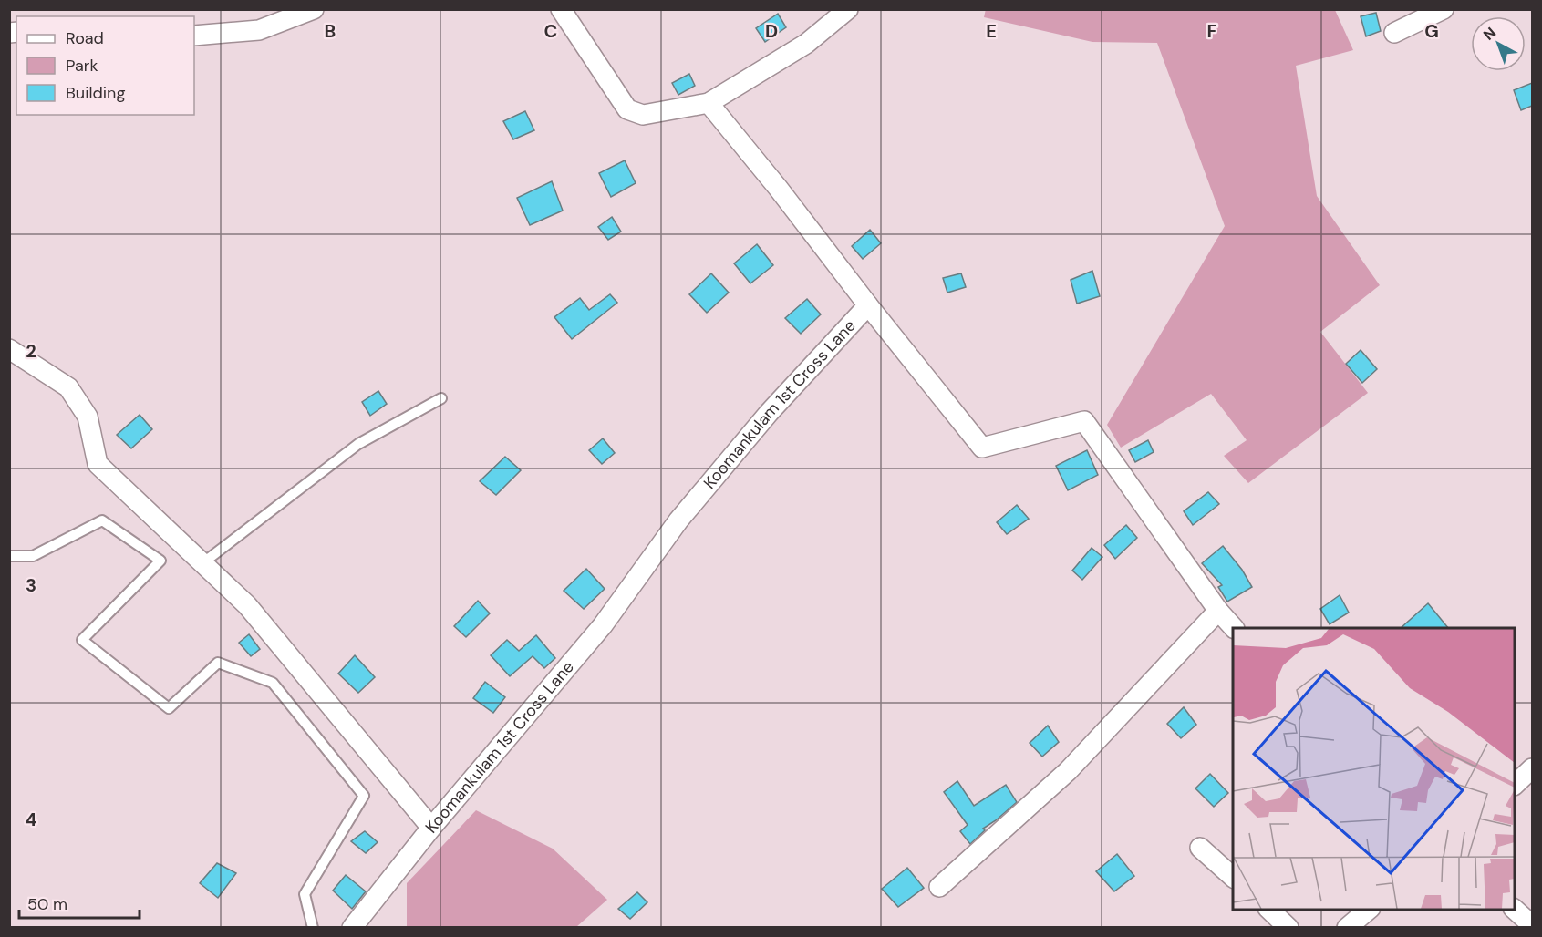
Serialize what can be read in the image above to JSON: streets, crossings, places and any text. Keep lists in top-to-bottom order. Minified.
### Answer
{"streets":{"street":["Koomankulam 1st Cross Lane"]},"legend":["Road","Park","Building"],"scale_bar":"50 m","north":"top left","grid":{"columns":["B","C","D","E","F","G"],"rows":["2","3","4"]}}
